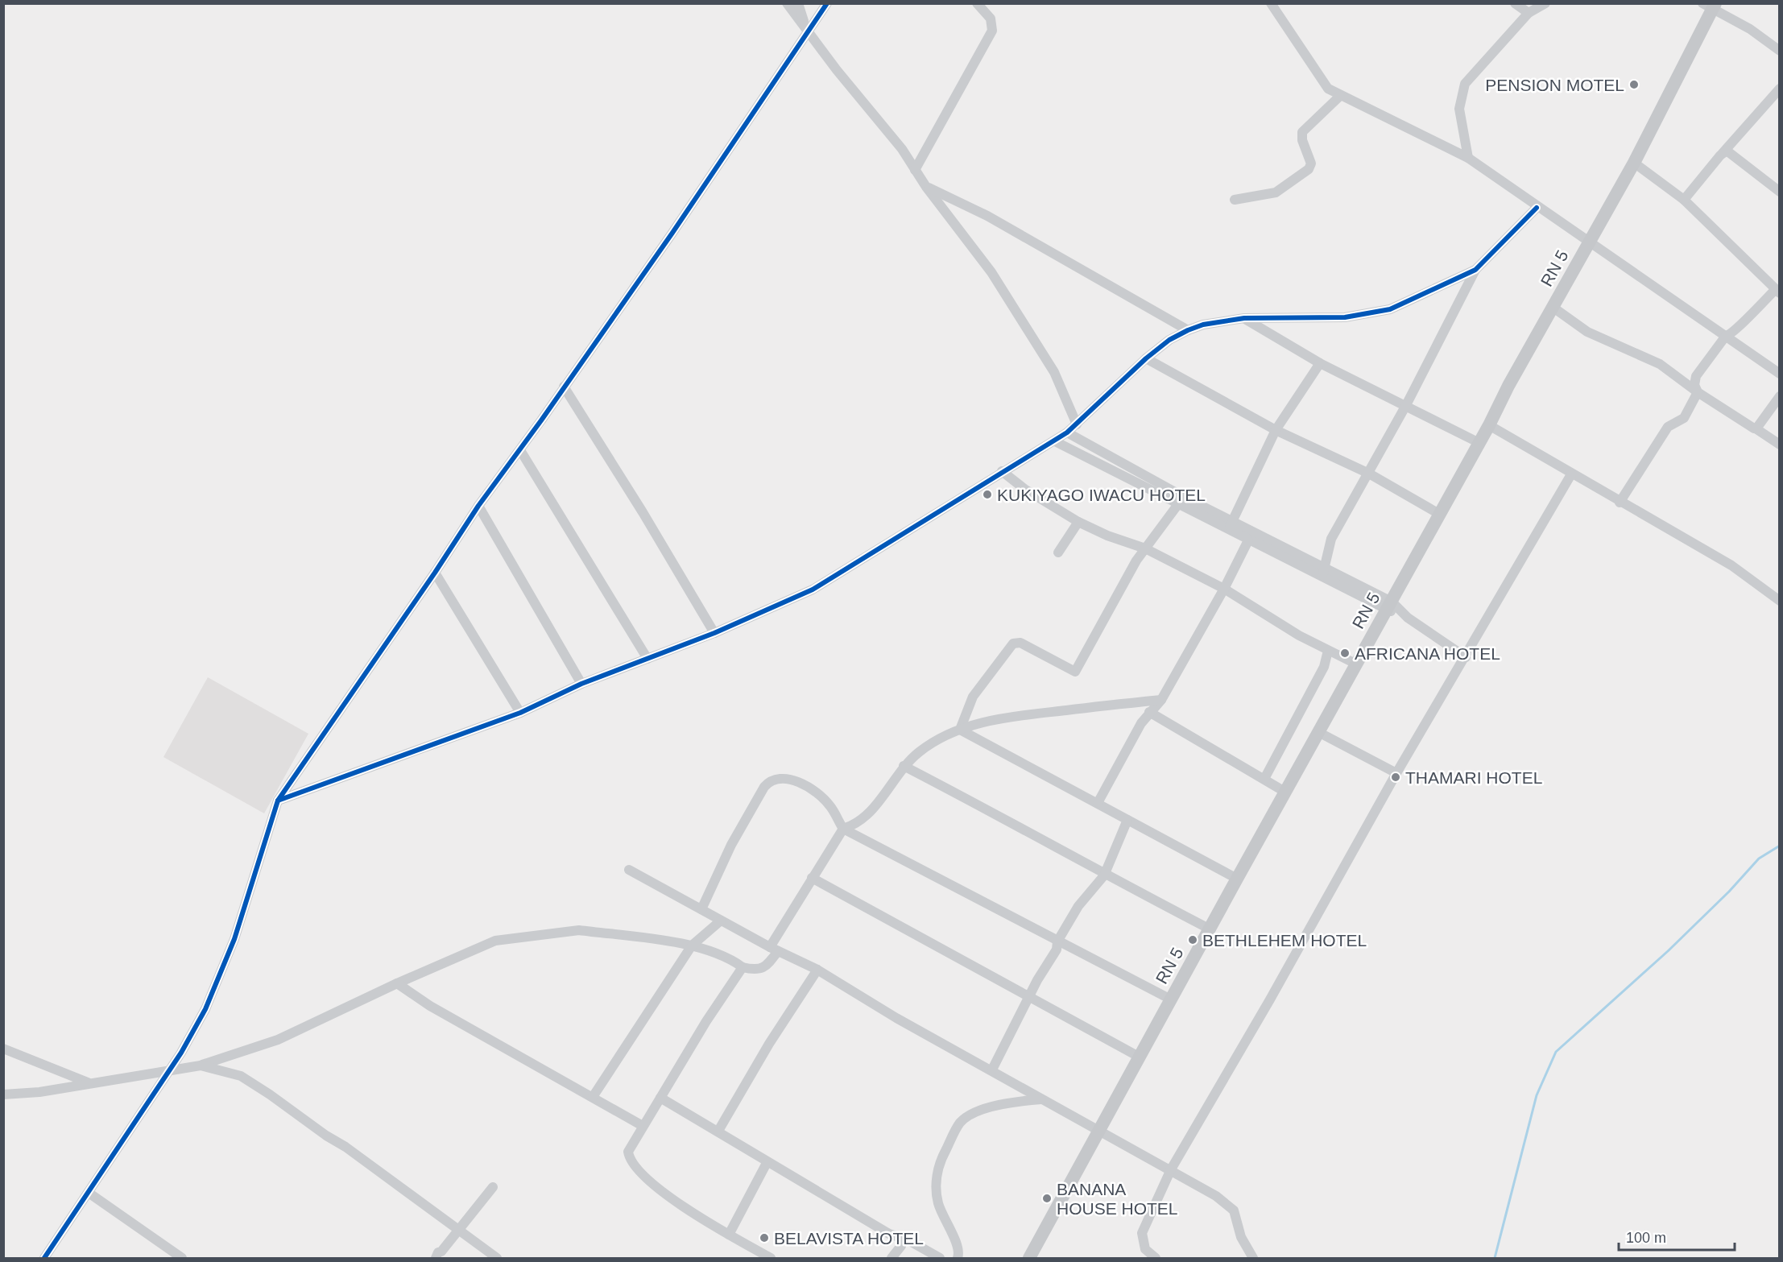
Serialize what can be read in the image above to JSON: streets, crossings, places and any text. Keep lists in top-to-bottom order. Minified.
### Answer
{"streets":{"main road":["RN 5"]},"places":["PENSION MOTEL","KUKIYAGO IWACU HOTEL","AFRICANA HOTEL","THAMARI HOTEL","BETHLEHEM HOTEL","BANANA HOUSE HOTEL","BELAVISTA HOTEL"],"scale_bar":"100 m"}
